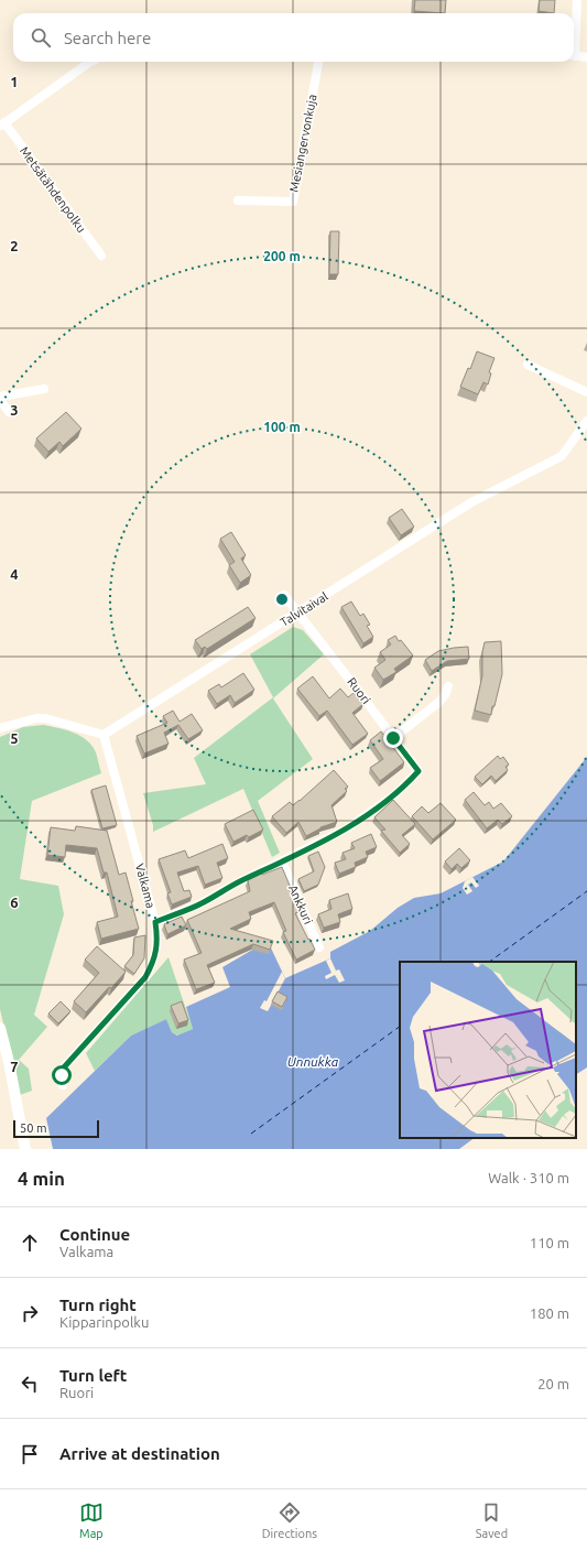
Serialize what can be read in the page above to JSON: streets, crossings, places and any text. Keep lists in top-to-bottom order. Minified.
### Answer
{"streets":{"street":["Mesiangervonkuja","Metsätähdenpolku","Talvitaival","Ruori","Valkama","Ankkuri"]},"crossings":[["Talvitaival","Ruori"],["Talvitaival","Valkama"],["Ruori","Ankkuri"]],"water":["Unnukka"],"scale_bar":"50 m","page":{"search":"Search here","scale":"50 m","heading":["4 min","Walk · 310 m"],"list":[["Continue","Valkama","110 m"],["Turn right","Kipparinpolku","180 m"],["Turn left","Ruori","20 m"],"Arrive at destination"],"nav":["Map","Directions","Saved"]},"grid":{"rows":["1","2","3","4","5","6","7"]},"rings":["200 m","100 m"]}
